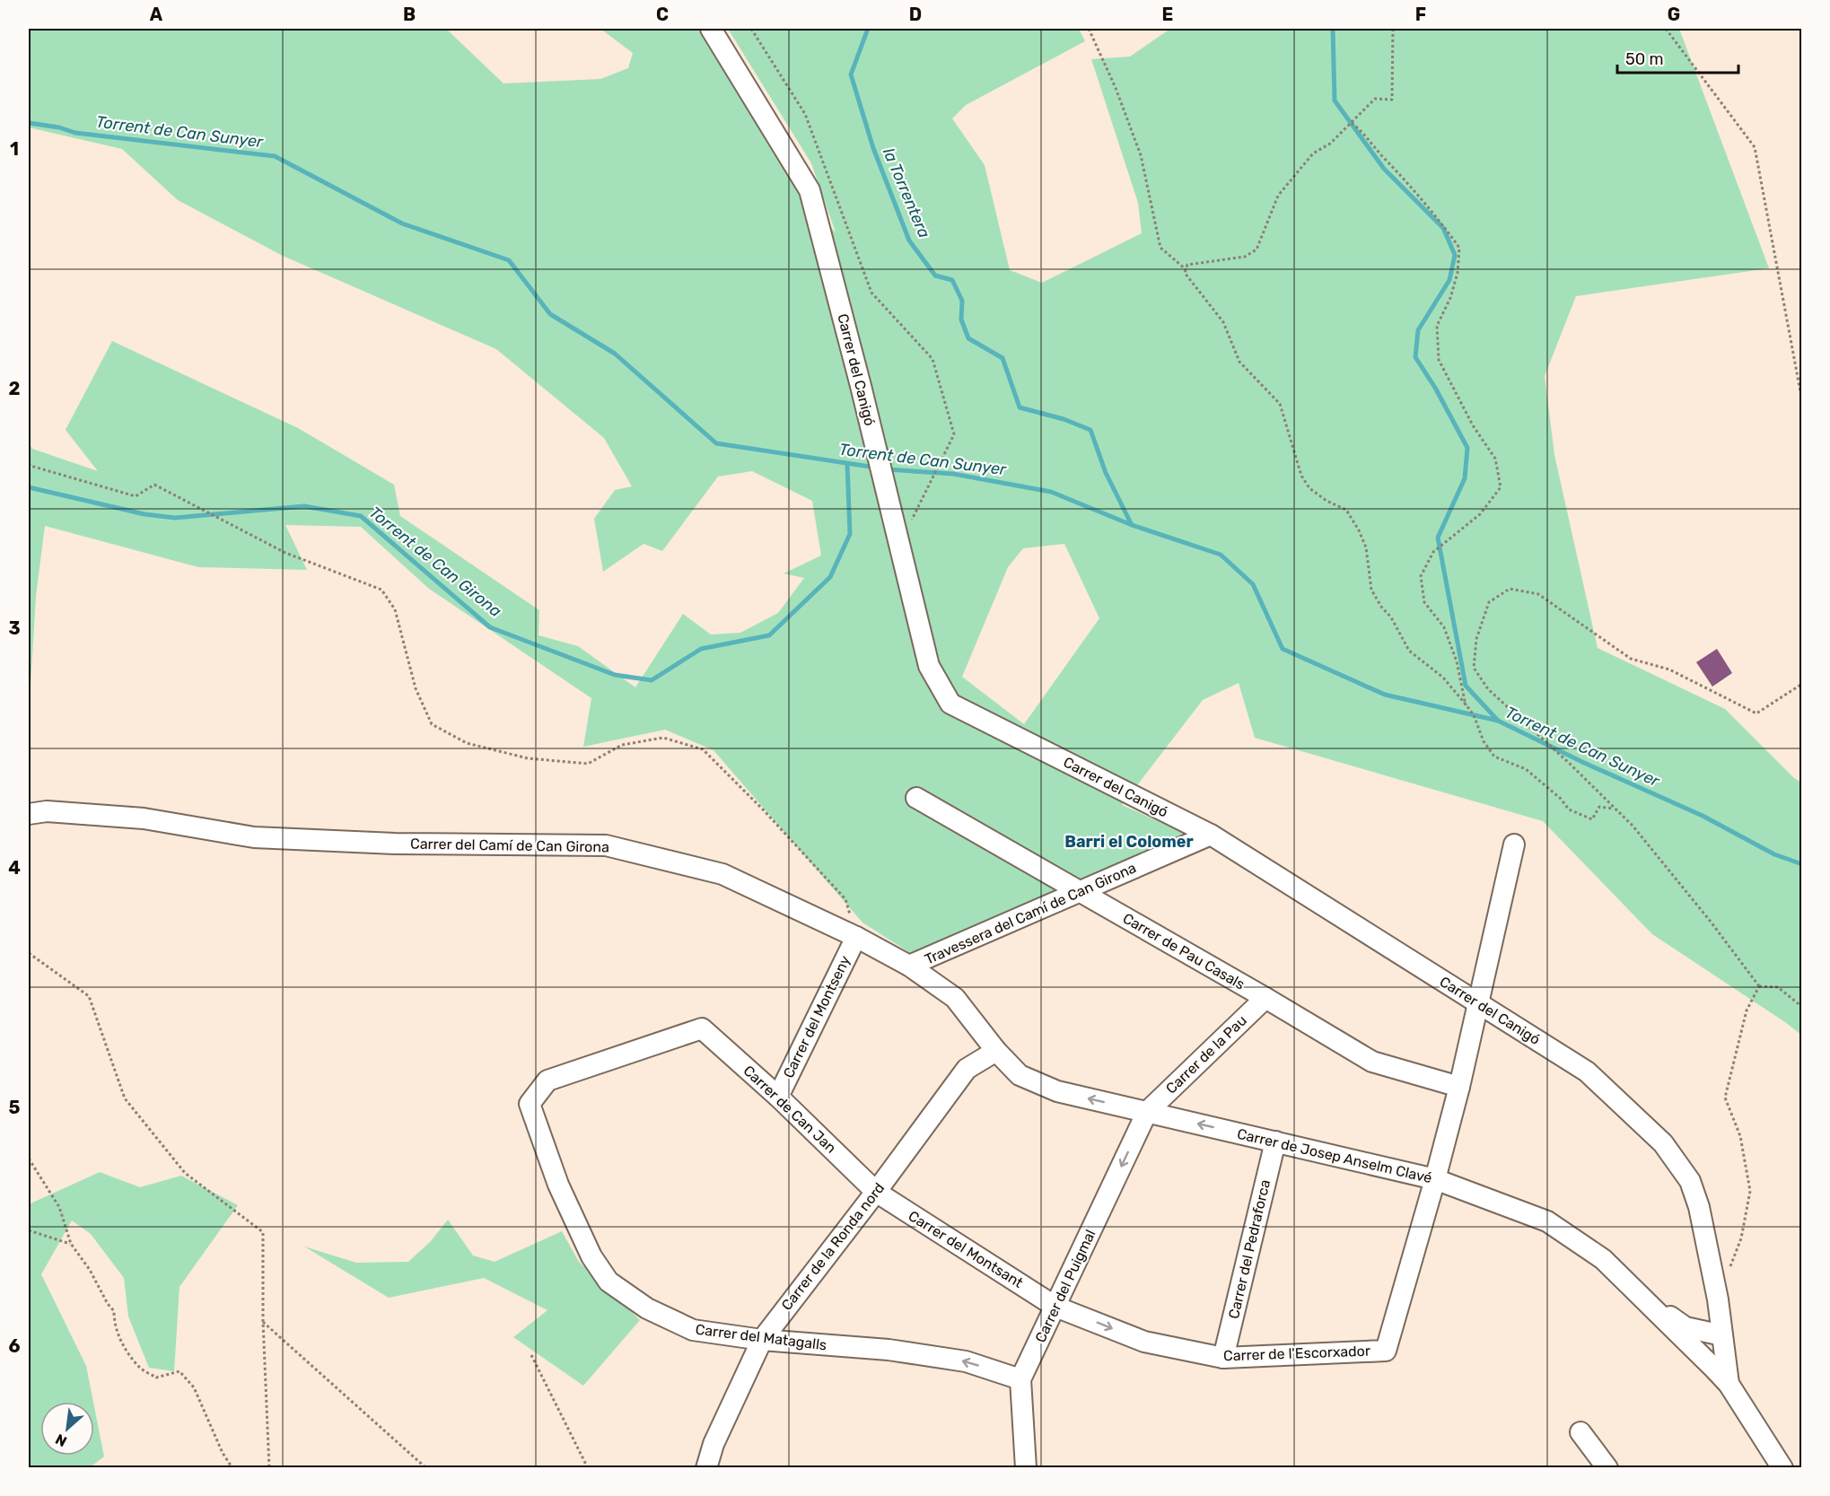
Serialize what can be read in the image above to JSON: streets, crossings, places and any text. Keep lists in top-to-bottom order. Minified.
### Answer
{"streets":{"street":["Carrer del Canigó","Carrer del Camí de Can Girona","Travessera del Camí de Can Girona","Carrer de Pau Casals","Carrer del Montseny","Carrer de la Pau","Carrer de Can Jan","Carrer de Josep Anselm Clavé","Carrer de la Ronda nord","Carrer del Montsant","Carrer del Pedraforca","Carrer del Puigmal","Carrer del Matagalls","Carrer de l'Escorxador"]},"crossings":[["Carrer del Canigó","Travessera del Camí de Can Girona"],["Carrer del Canigó","Carrer de Josep Anselm Clavé"],["Carrer del Camí de Can Girona","Travessera del Camí de Can Girona"],["Carrer del Camí de Can Girona","Carrer del Montseny"],["Carrer del Camí de Can Girona","Carrer de Josep Anselm Clavé"],["Carrer del Camí de Can Girona","Carrer de la Ronda nord"],["Travessera del Camí de Can Girona","Carrer de Pau Casals"],["Carrer de Pau Casals","Carrer de la Pau"],["Carrer del Montseny","Carrer de Can Jan"],["Carrer de la Pau","Carrer de Josep Anselm Clavé"],["Carrer de la Pau","Carrer del Puigmal"],["Carrer de Can Jan","Carrer de la Ronda nord"],["Carrer de Can Jan","Carrer del Montsant"],["Carrer de Can Jan","Carrer del Matagalls"],["Carrer de Josep Anselm Clavé","Carrer de la Ronda nord"],["Carrer de Josep Anselm Clavé","Carrer del Pedraforca"],["Carrer de Josep Anselm Clavé","Carrer del Puigmal"],["Carrer de Josep Anselm Clavé","Carrer de l'Escorxador"],["Carrer de la Ronda nord","Carrer del Montsant"],["Carrer de la Ronda nord","Carrer del Matagalls"],["Carrer del Montsant","Carrer del Puigmal"],["Carrer del Montsant","Carrer de l'Escorxador"],["Carrer del Pedraforca","Carrer de l'Escorxador"],["Carrer del Puigmal","Carrer del Matagalls"],["Carrer del Puigmal","Carrer de l'Escorxador"]],"one_way":["Carrer del Puigmal"],"districts":["Barri el Colomer"],"water":["Torrent de Can Sunyer","la Torrentera","Torrent de Can Girona"],"scale_bar":"50 m","north":"bottom left","grid":{"columns":["A","B","C","D","E","F","G"],"rows":["1","2","3","4","5","6"]}}
